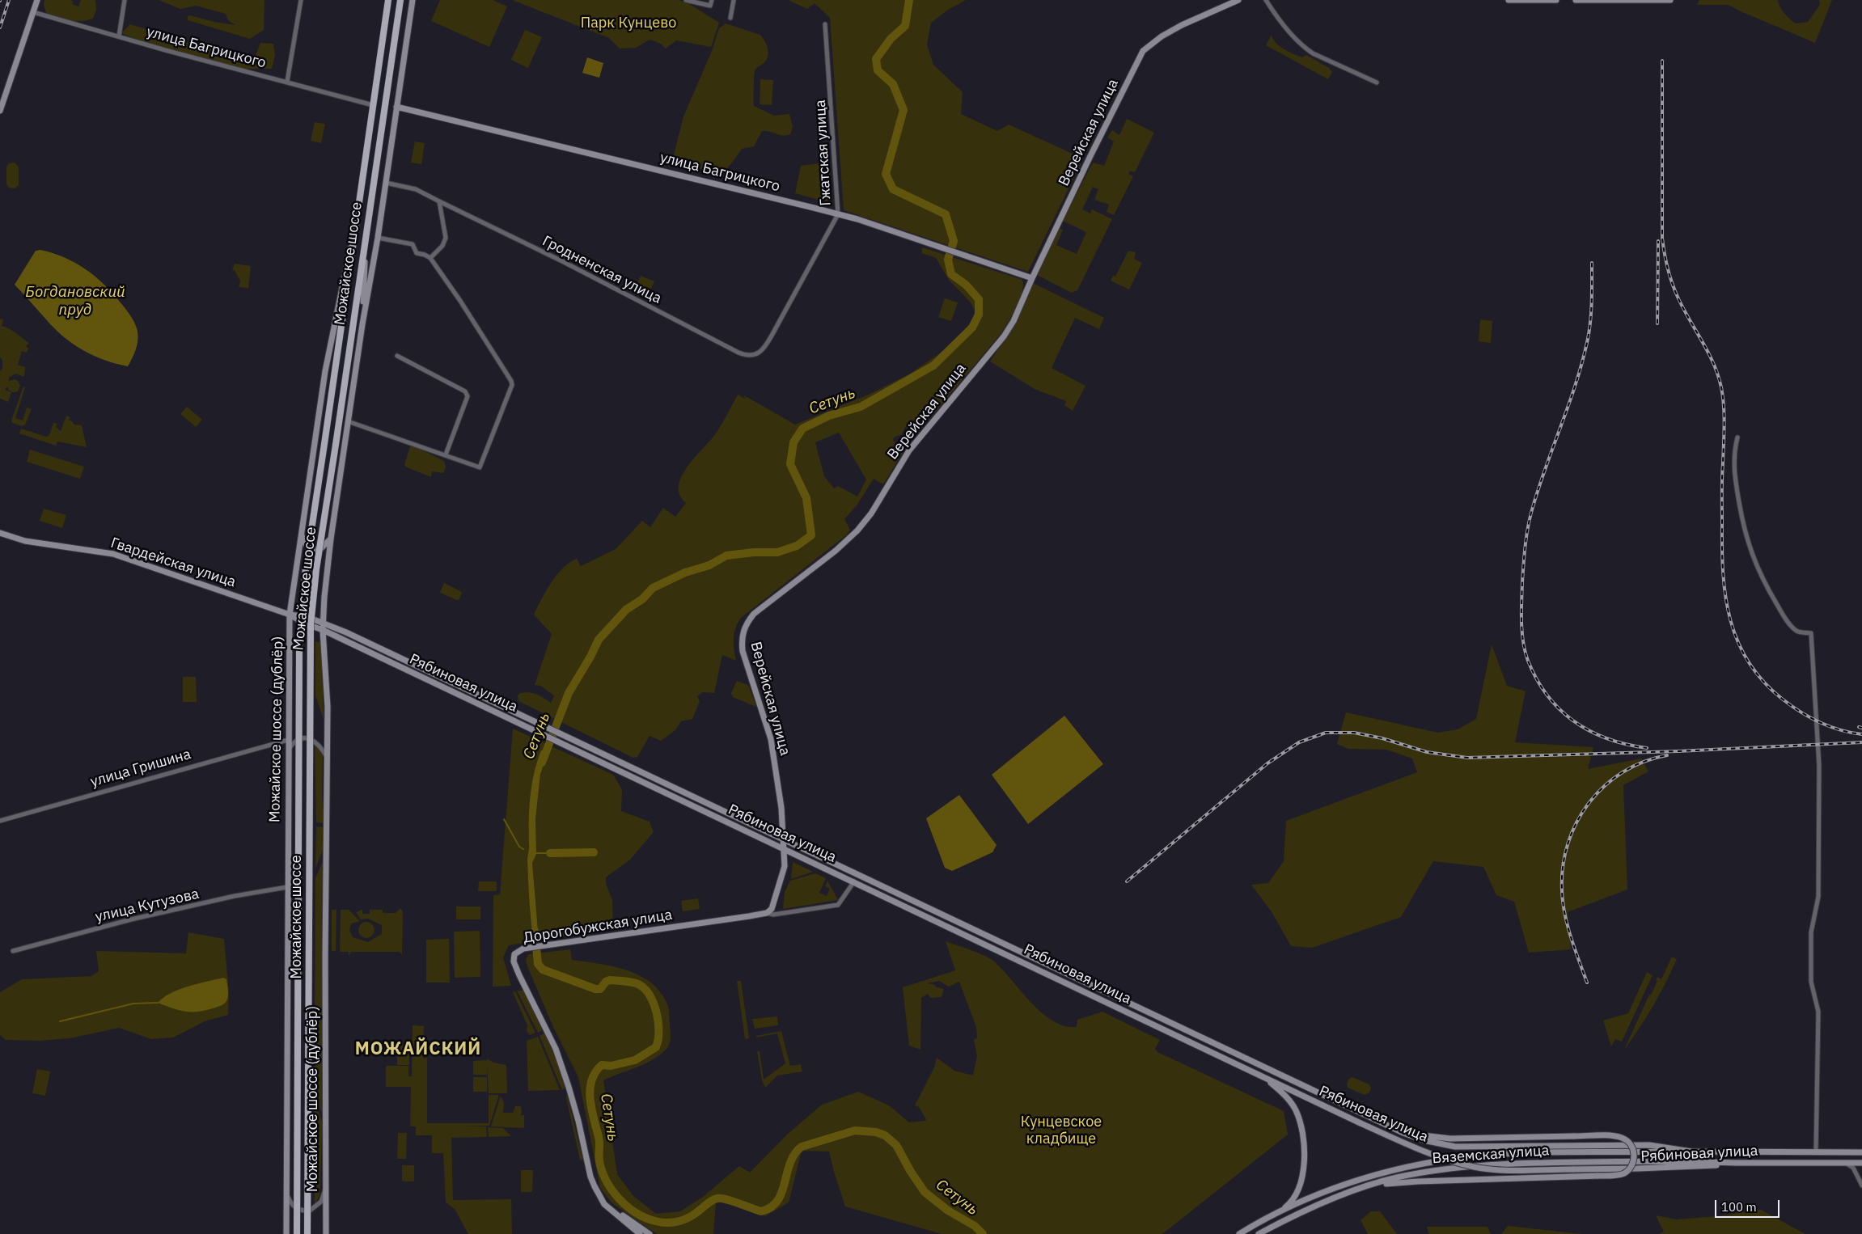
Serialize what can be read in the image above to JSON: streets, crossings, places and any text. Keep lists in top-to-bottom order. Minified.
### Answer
{"streets":{"main road":["улица Багрицкого","Верейская улица","Можайское шоссе","Гвардейская улица","Рябиновая улица","Можайское шоссе (дублёр)","Дорогобужская улица","Вяземская улица"],"street":["Гжатская улица","Гродненская улица","улица Гришина","улица Кутузова"]},"crossings":[["улица Багрицкого","Верейская улица"],["улица Багрицкого","Гжатская улица"],["улица Багрицкого","Можайское шоссе"],["улица Багрицкого","Можайское шоссе (дублёр)"],["Верейская улица","Рябиновая улица"],["Верейская улица","Дорогобужская улица"],["Гжатская улица","Гродненская улица"],["Можайское шоссе","Можайское шоссе (дублёр)"],["Гродненская улица","Можайское шоссе (дублёр)"],["Гвардейская улица","Рябиновая улица"],["Гвардейская улица","Можайское шоссе (дублёр)"],["Рябиновая улица","Можайское шоссе (дублёр)"],["Рябиновая улица","Дорогобужская улица"],["Рябиновая улица","Вяземская улица"],["Можайское шоссе (дублёр)","улица Гришина"],["Можайское шоссе (дублёр)","улица Кутузова"]],"districts":["МОЖАЙСКИЙ"],"water":["Богдановский пруд","Сетунь"],"parks":["Парк Кунцево","Кунцевское кладбище"],"scale_bar":"100 m"}
